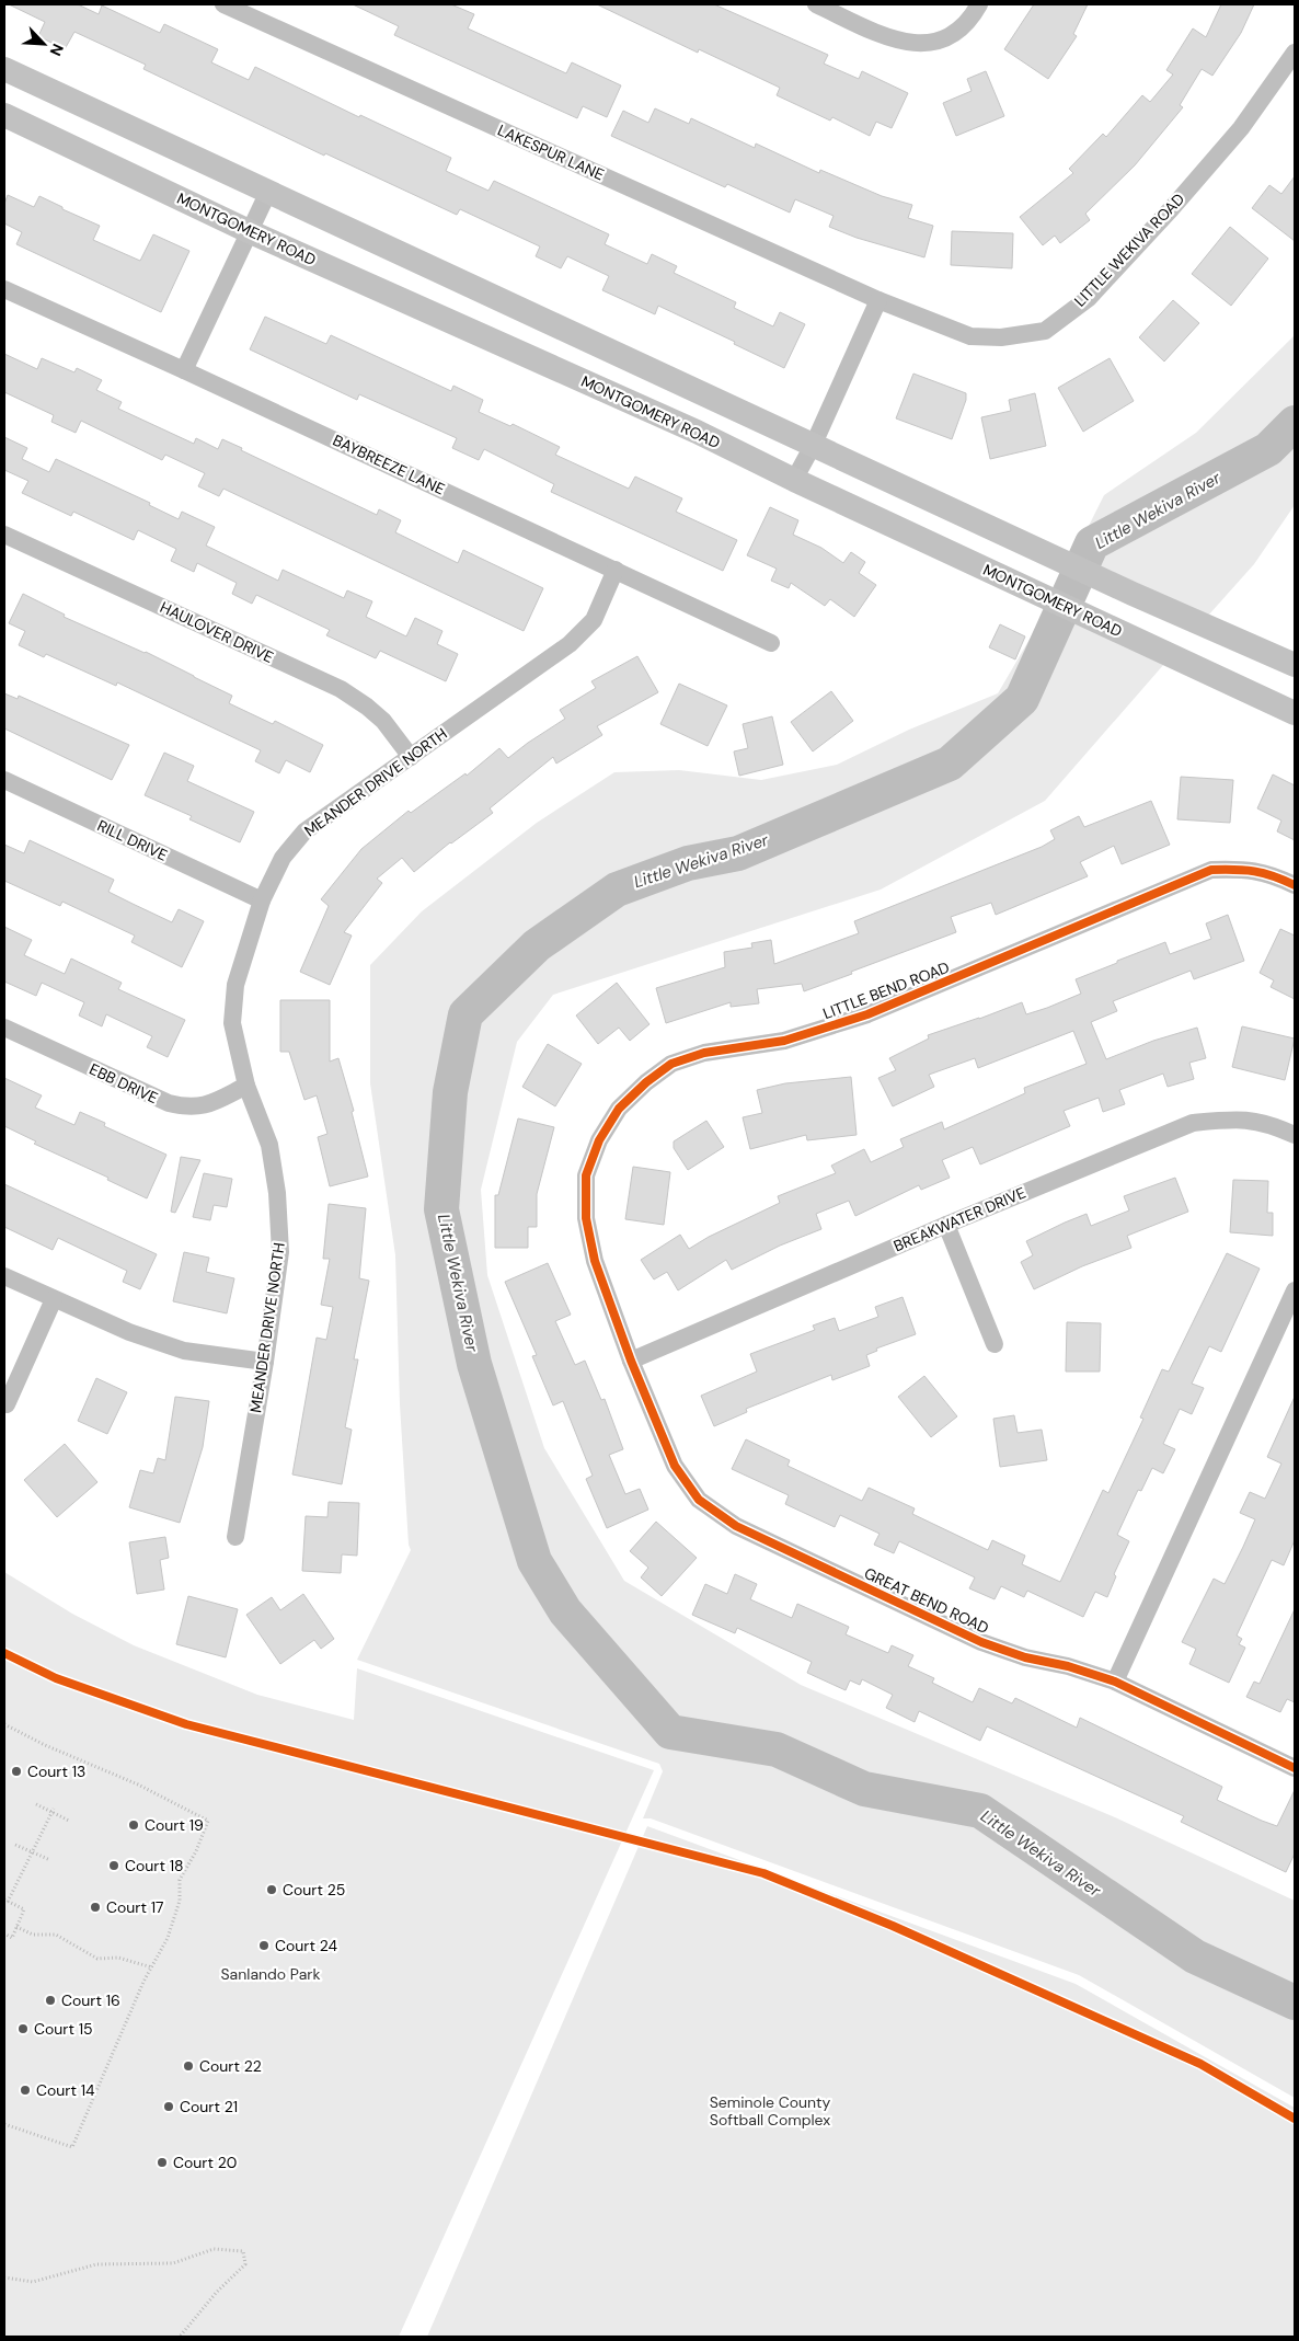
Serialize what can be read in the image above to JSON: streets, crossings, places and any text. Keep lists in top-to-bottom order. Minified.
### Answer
{"streets":{"main road":["MONTGOMERY ROAD"],"street":["LAKESPUR LANE","LITTLE WEKIVA ROAD","BAYBREEZE LANE","HAULOVER DRIVE","MEANDER DRIVE NORTH","RILL DRIVE","LITTLE BEND ROAD","EBB DRIVE","BREAKWATER DRIVE","GREAT BEND ROAD"]},"crossings":[["LAKESPUR LANE","LITTLE WEKIVA ROAD"],["BAYBREEZE LANE","MEANDER DRIVE NORTH"],["HAULOVER DRIVE","MEANDER DRIVE NORTH"],["MEANDER DRIVE NORTH","RILL DRIVE"],["MEANDER DRIVE NORTH","EBB DRIVE"],["LITTLE BEND ROAD","BREAKWATER DRIVE"],["LITTLE BEND ROAD","GREAT BEND ROAD"],["BREAKWATER DRIVE","GREAT BEND ROAD"]],"water":["Little Wekiva River"],"parks":["Sanlando Park","Seminole County Softball Complex"],"places":["Court 13","Court 19","Court 18","Court 25","Court 17","Court 24","Court 16","Court 15","Court 22","Court 14","Court 21","Court 20"],"north":"bottom right"}
